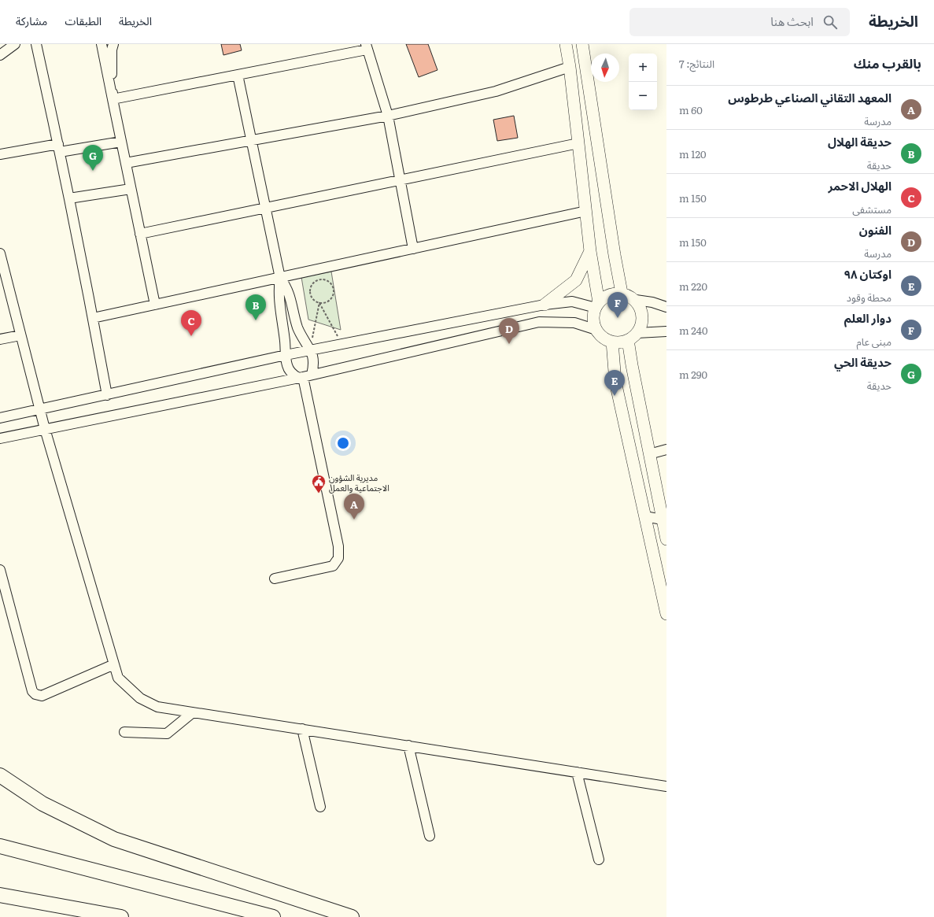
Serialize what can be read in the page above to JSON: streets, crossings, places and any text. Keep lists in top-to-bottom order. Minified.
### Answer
{"places":{"public building":["مديرية الشؤون الاجتماعية والعمل"]},"north":"bottom","page":{"header":"الخريطة","search":"ابحث هنا","nav":["الخريطة","الطبقات","مشاركة"],"heading":["بالقرب منك","النتائج: 7"],"map_buttons":["+","−"],"list":[{"mark":"A","name":"المعهد التقاني الصناعي طرطوس","note":"مدرسة","value":"60 m"},{"mark":"B","name":"حديقة الهلال","note":"حديقة","value":"120 m"},{"mark":"C","name":"الهلال الاحمر","note":"مستشفى","value":"150 m"},{"mark":"D","name":"الفنون","note":"مدرسة","value":"150 m"},{"mark":"E","name":"اوكتان ٩٨","note":"محطة وقود","value":"220 m"},{"mark":"F","name":"دوار العلم","note":"مبنى عام","value":"240 m"},{"mark":"G","name":"حديقة الحي","note":"حديقة","value":"290 m"}],"pins":["G","F","B","C","D","E","A"]}}
